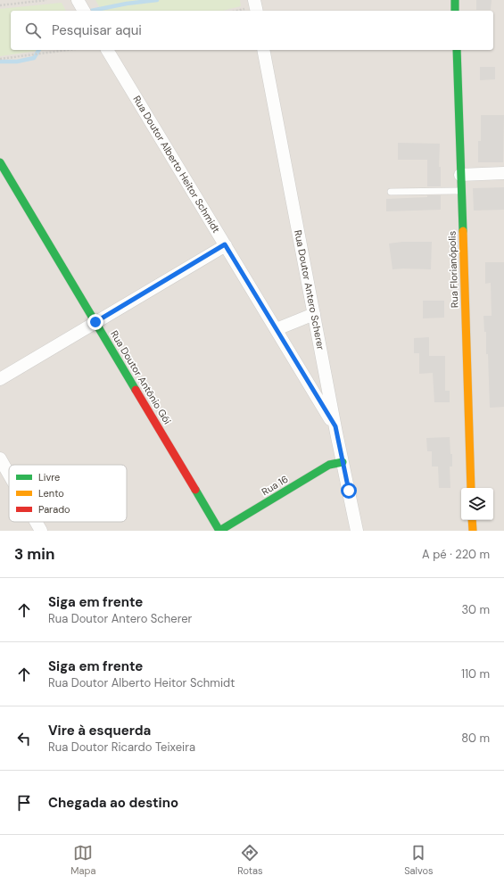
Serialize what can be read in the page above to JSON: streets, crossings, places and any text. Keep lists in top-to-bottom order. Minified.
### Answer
{"streets":{"street":["Rua Doutor Alberto Heitor Schmidt","Rua Florianópolis","Rua Doutor Antero Scherer","Rua Doutor Antônio Gói","Rua 16"]},"crossings":[["Rua Doutor Alberto Heitor Schmidt","Rua Doutor Antero Scherer"],["Rua Doutor Antero Scherer","Rua 16"],["Rua Doutor Antônio Gói","Rua 16"]],"legend":["Livre","Lento","Parado"],"page":{"search":"Pesquisar aqui","heading":["3 min","A pé · 220 m"],"list":[["Siga em frente","Rua Doutor Antero Scherer","30 m"],["Siga em frente","Rua Doutor Alberto Heitor Schmidt","110 m"],["Vire à esquerda","Rua Doutor Ricardo Teixeira","80 m"],"Chegada ao destino"],"nav":["Mapa","Rotas","Salvos"]}}
